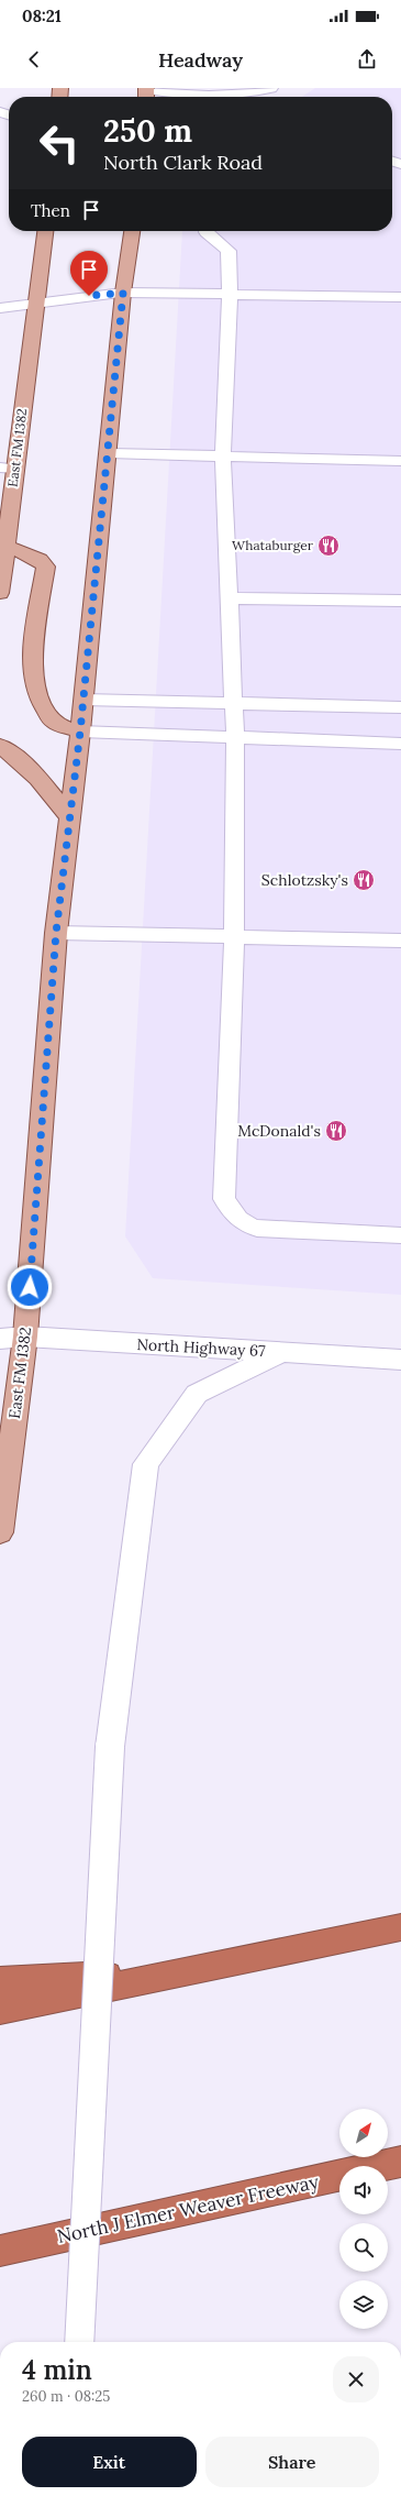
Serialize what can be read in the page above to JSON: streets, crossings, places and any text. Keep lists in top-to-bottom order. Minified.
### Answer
{"streets":{"highway":["North J Elmer Weaver Freeway"],"main road":["East FM 1382","North Highway 67"]},"crossings":[["East FM 1382","North Highway 67"]],"places":{"restaurant":["Whataburger","Schlotzsky's","McDonald's"]},"north":"top right","page":{"status":"08:21","header":"Headway","turn":["250 m","North Clark Road"],"then":"Then","heading":["4 min","260 m · 08:25"],"buttons":["Exit","Share"]}}
